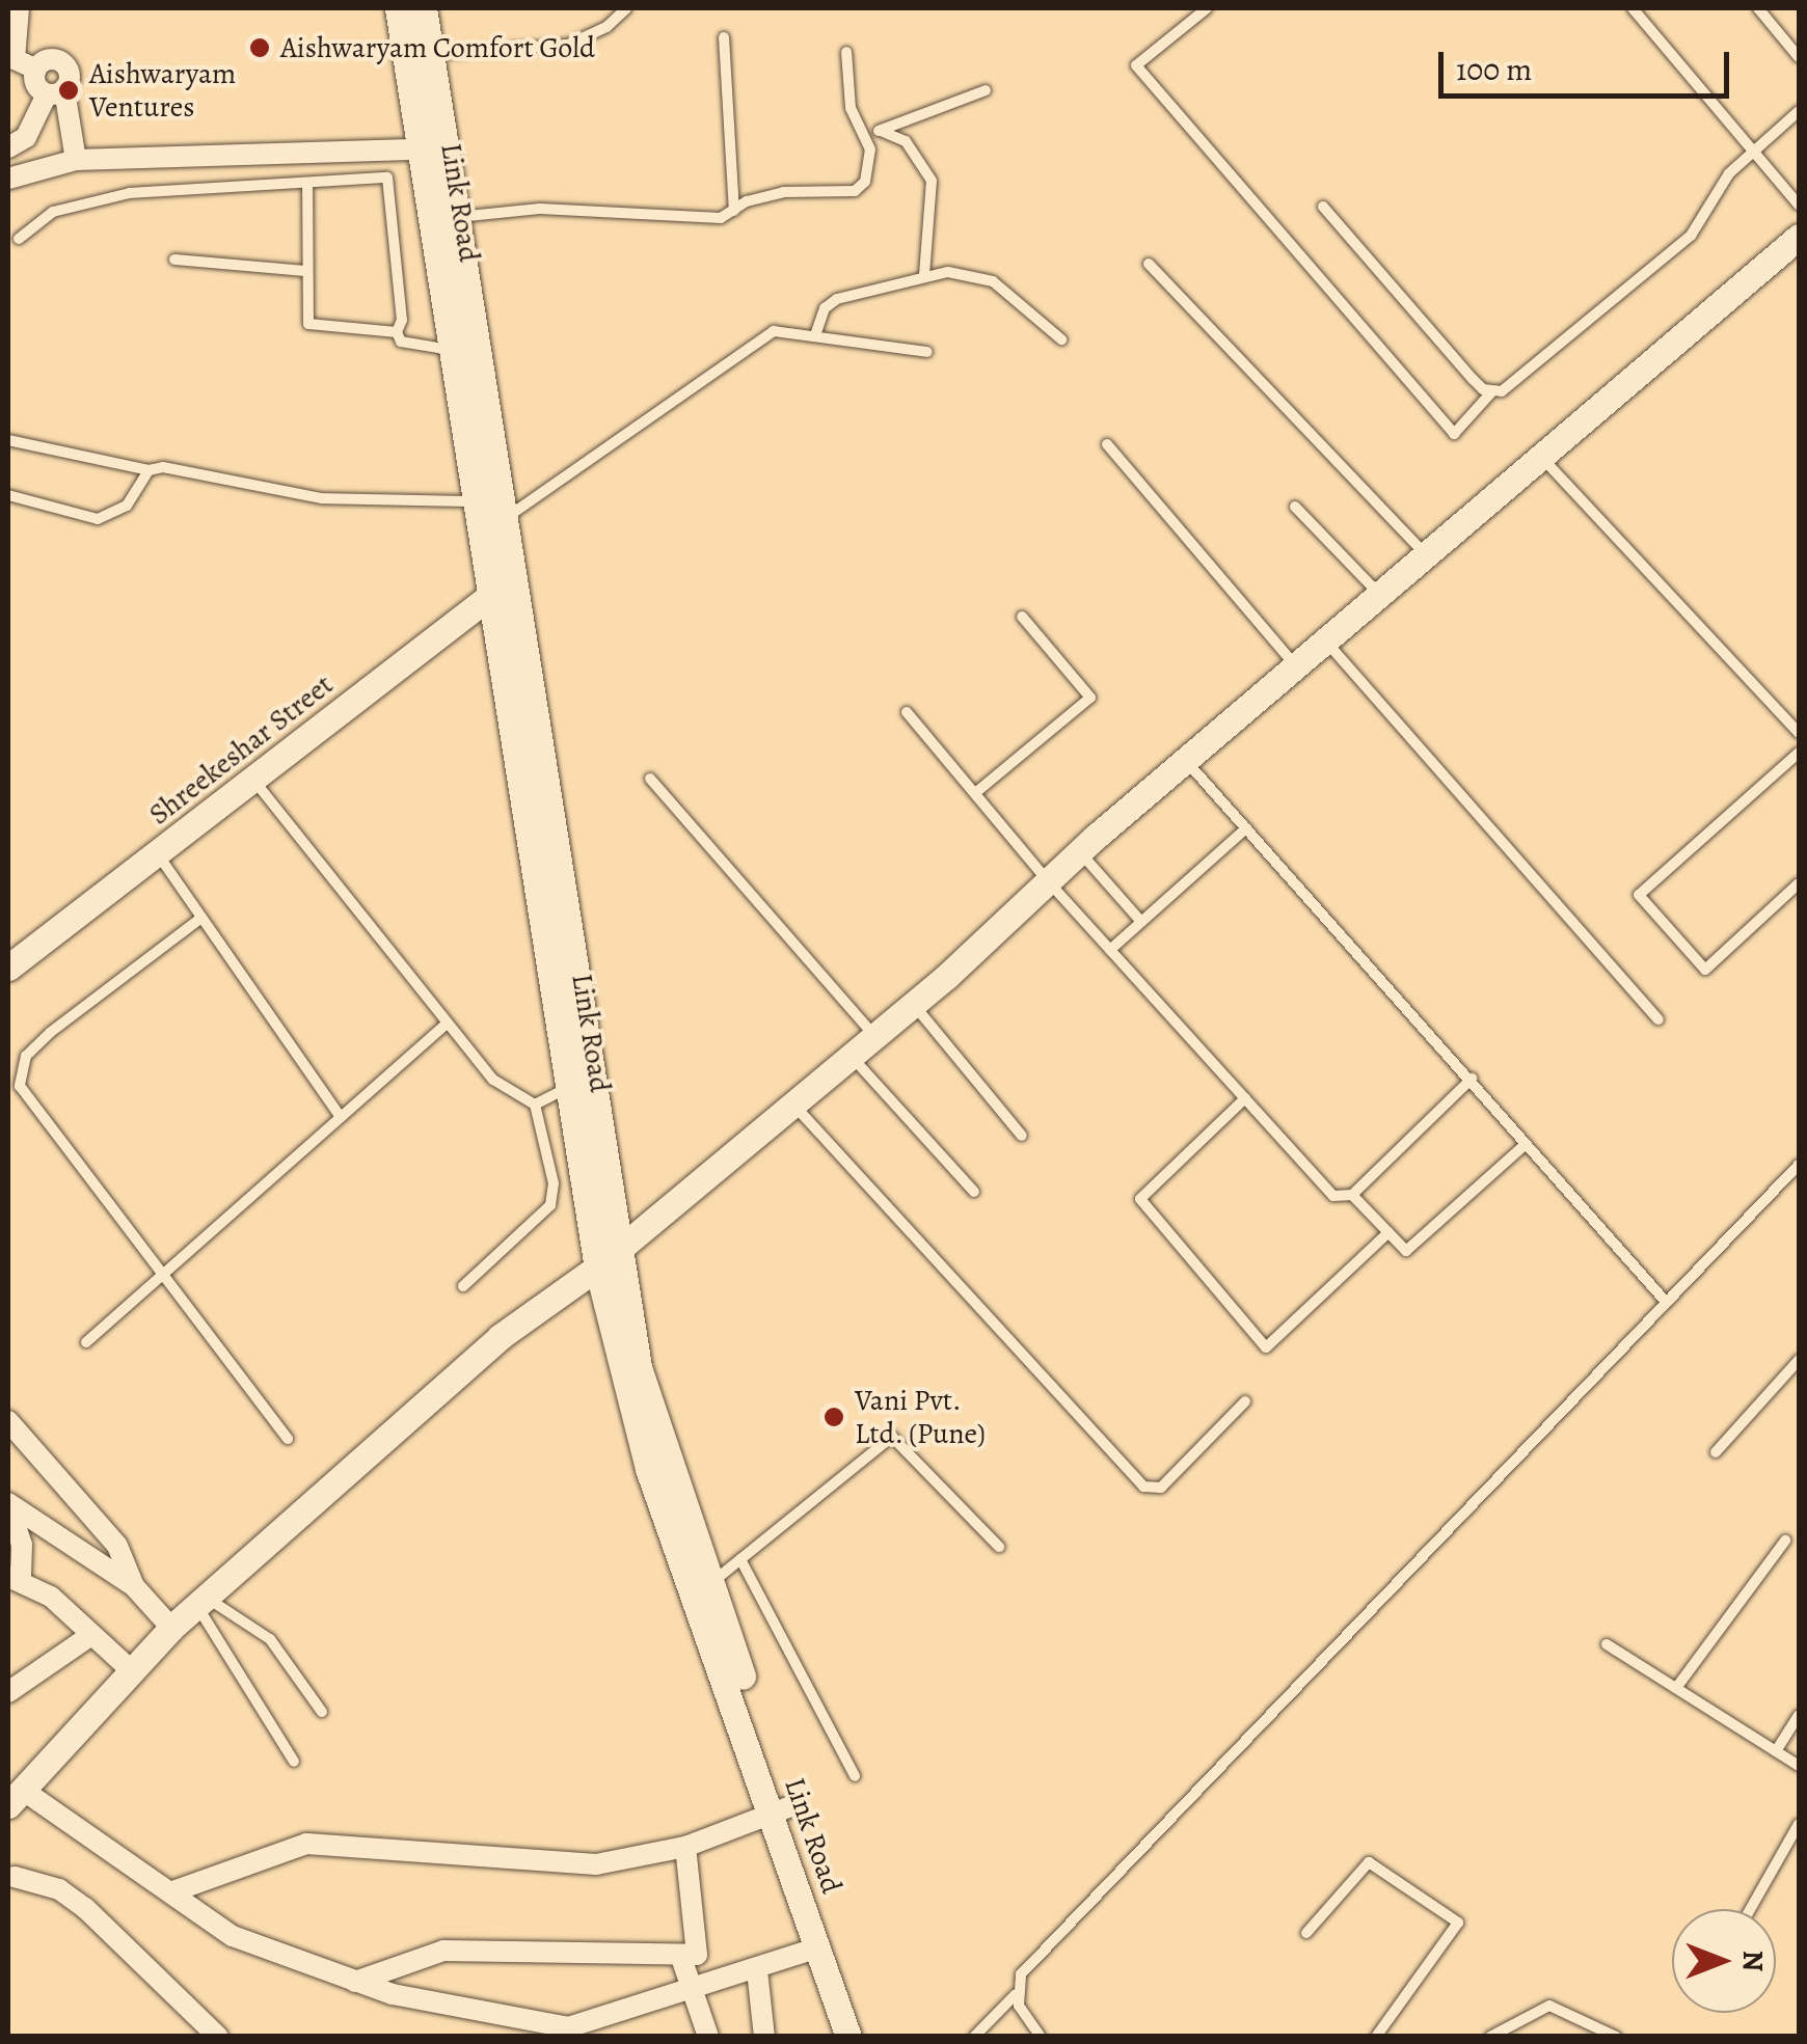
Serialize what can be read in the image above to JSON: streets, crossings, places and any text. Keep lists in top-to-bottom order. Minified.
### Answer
{"streets":{"street":["Link Road","Shreekeshar Street"]},"crossings":[["Link Road","Shreekeshar Street"]],"places":["Aishwaryam Comfort Gold","Aishwaryam Ventures","Vani Pvt. Ltd. (Pune)"],"scale_bar":"100 m","north":"right"}
